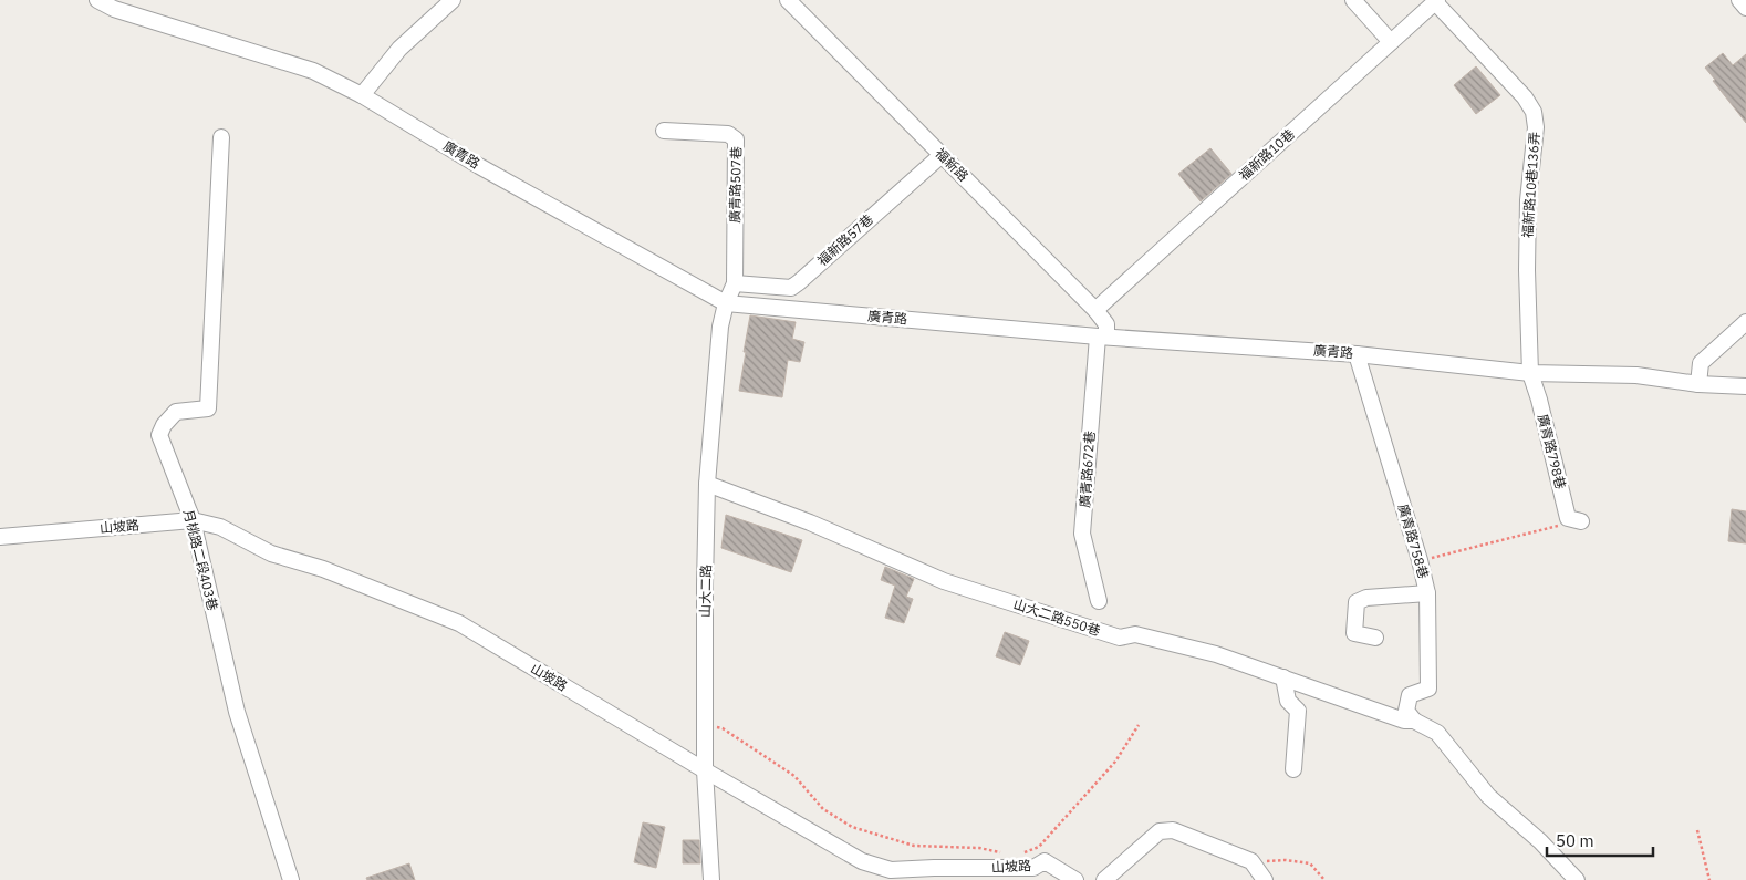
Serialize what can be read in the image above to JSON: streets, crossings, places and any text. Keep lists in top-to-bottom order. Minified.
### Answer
{"streets":{"street":["廣青路","福新路10巷","福新路","廣青路507巷","福新路10巷136弄","福新路57巷","廣青路798巷","廣青路672巷","山坡路","廣青路758巷","月桃路二段403巷","山大二路","山大二路550巷"]},"crossings":[["廣青路","福新路"],["廣青路","廣青路507巷"],["廣青路","福新路10巷136弄"],["廣青路","廣青路798巷"],["廣青路","廣青路672巷"],["廣青路","廣青路758巷"],["廣青路","山大二路"],["福新路10巷","福新路"],["福新路10巷","福新路10巷136弄"],["福新路","福新路57巷"],["福新路","廣青路672巷"],["廣青路507巷","福新路57巷"],["廣青路507巷","山大二路"],["福新路10巷136弄","廣青路798巷"],["山坡路","月桃路二段403巷"],["山坡路","山大二路"],["廣青路758巷","山大二路550巷"],["山大二路","山大二路550巷"]],"scale_bar":"50 m"}
